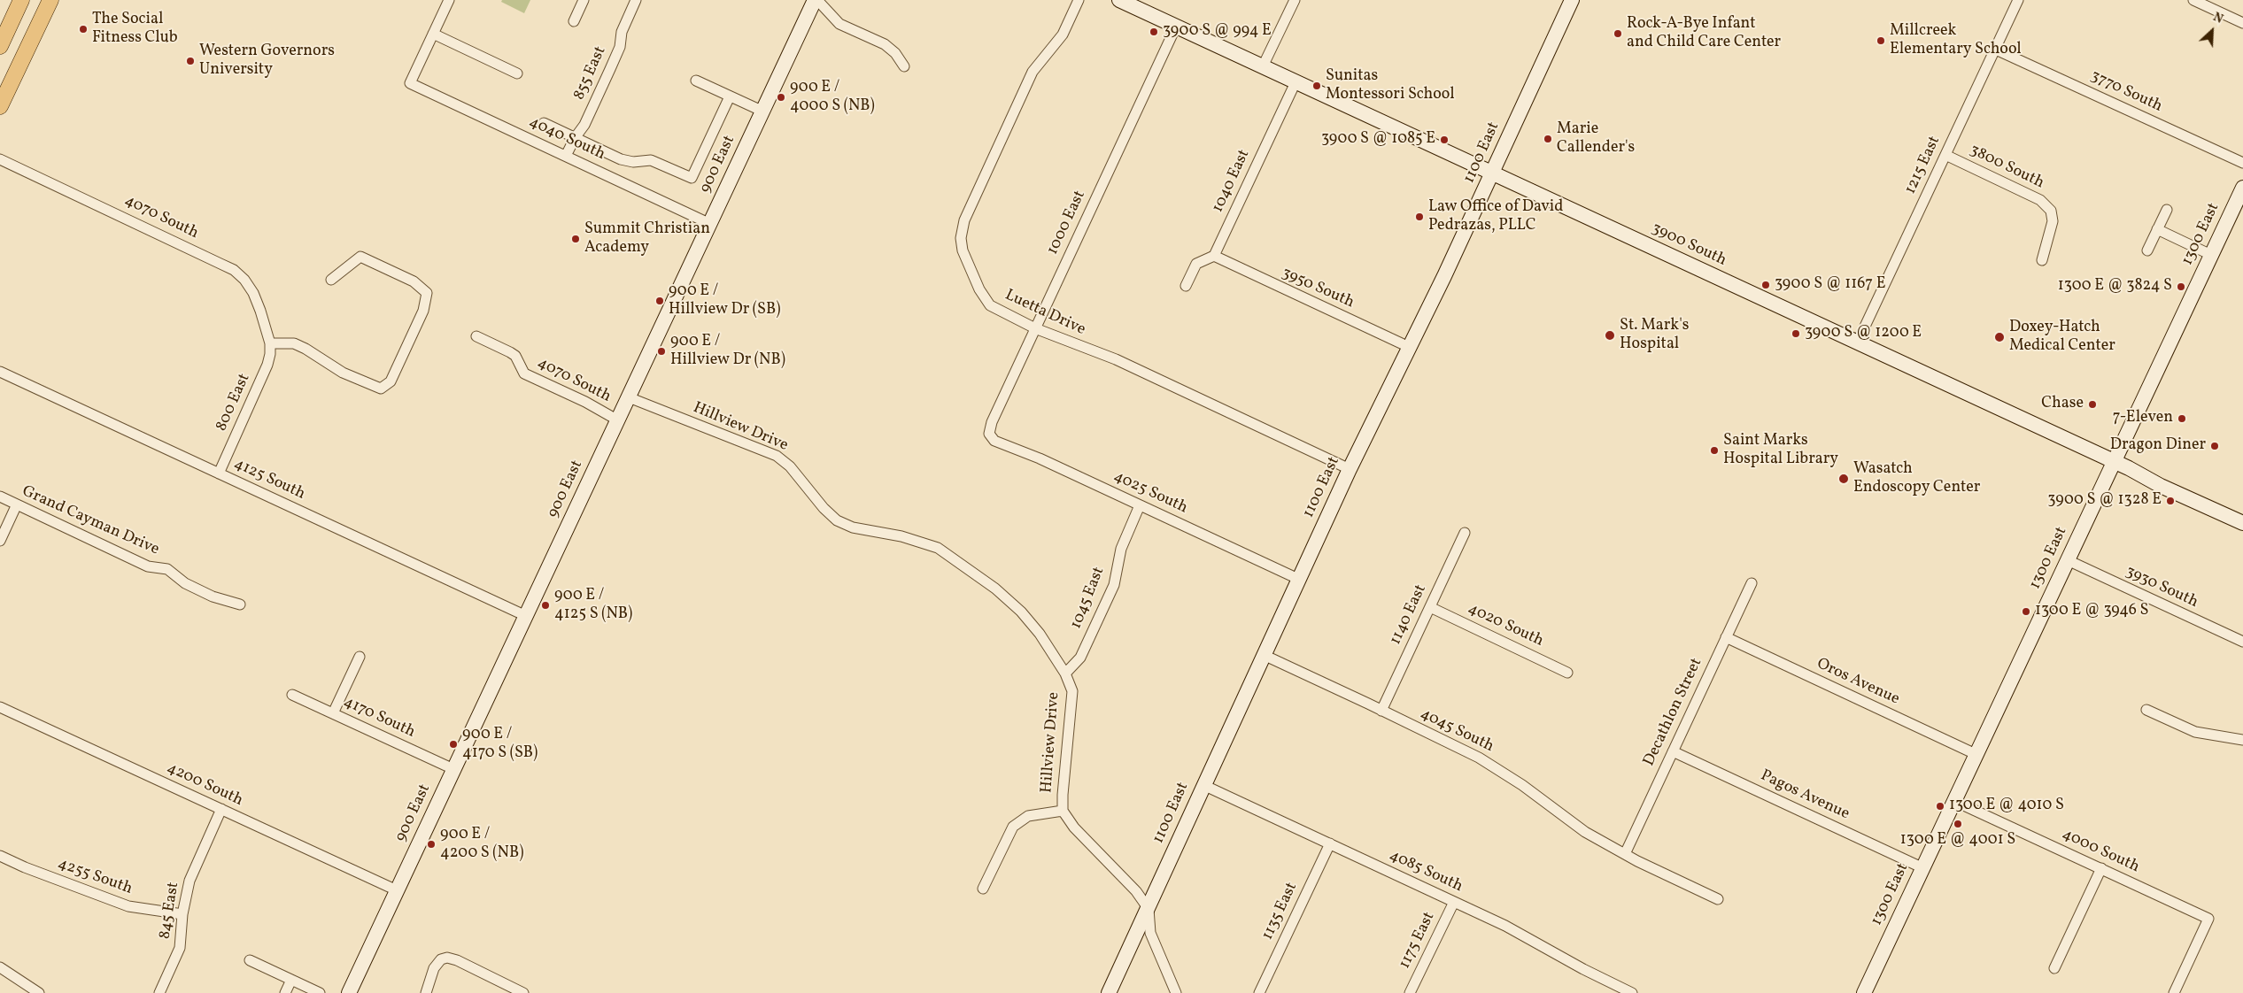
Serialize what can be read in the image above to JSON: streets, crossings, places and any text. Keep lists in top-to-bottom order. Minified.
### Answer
{"streets":{"main road":["1100 East","900 East","1300 East","3900 South"],"street":["855 East","3770 South","4040 South","1215 East","3800 South","1040 East","4070 South","1000 East","3950 South","Luetta Drive","800 East","Hillview Drive","4125 South","4025 South","Grand Cayman Drive","3930 South","1045 East","1140 East","4020 South","Oros Avenue","Decathlon Street","4170 South","4045 South","4200 South","Pagos Avenue","4000 South","4085 South","4255 South","845 East","1135 East","1175 East"]},"crossings":[["855 East","4040 South"],["3770 South","1215 East"],["4040 South","900 East"],["1100 East","3900 South"],["1100 East","3950 South"],["1100 East","Luetta Drive"],["1100 East","Hillview Drive"],["1100 East","4025 South"],["1100 East","4045 South"],["1100 East","4085 South"],["900 East","4070 South"],["900 East","Hillview Drive"],["900 East","4125 South"],["900 East","4170 South"],["900 East","4200 South"],["1215 East","3800 South"],["1215 East","3900 South"],["1040 East","3900 South"],["1040 East","3950 South"],["4070 South","800 East"],["1000 East","3900 South"],["1000 East","Luetta Drive"],["1000 East","4025 South"],["1300 East","3900 South"],["1300 East","3930 South"],["1300 East","Oros Avenue"],["1300 East","Pagos Avenue"],["1300 East","4000 South"],["800 East","4125 South"],["Hillview Drive","1045 East"],["4025 South","1045 East"],["1140 East","4020 South"],["1140 East","4045 South"],["Oros Avenue","Decathlon Street"],["Decathlon Street","4045 South"],["Decathlon Street","Pagos Avenue"],["4200 South","845 East"],["4085 South","1135 East"],["4085 South","1175 East"],["4255 South","845 East"]],"places":["The Social Fitness Club","3900 S @ 994 E","Rock-A-Bye Infant and Child Care Center","Millcreek Elementary School","Western Governors University","Sunitas Montessori School","900 E / 4000 S (NB)","Marie Callender's","3900 S @ 1085 E","Law Office of David Pedrazas, PLLC","Summit Christian Academy","3900 S @ 1167 E","1300 E @ 3824 S","900 E / Hillview Dr (SB)","3900 S @ 1200 E","St. Mark's Hospital","Doxey-Hatch Medical Center","900 E / Hillview Dr (NB)","Chase","7-Eleven","Dragon Diner","Saint Marks Hospital Library","Wasatch Endoscopy Center","3900 S @ 1328 E","900 E / 4125 S (NB)","1300 E @ 3946 S","900 E / 4170 S (SB)","1300 E @ 4010 S","1300 E @ 4001 S","900 E / 4200 S (NB)"],"north":"top right"}
